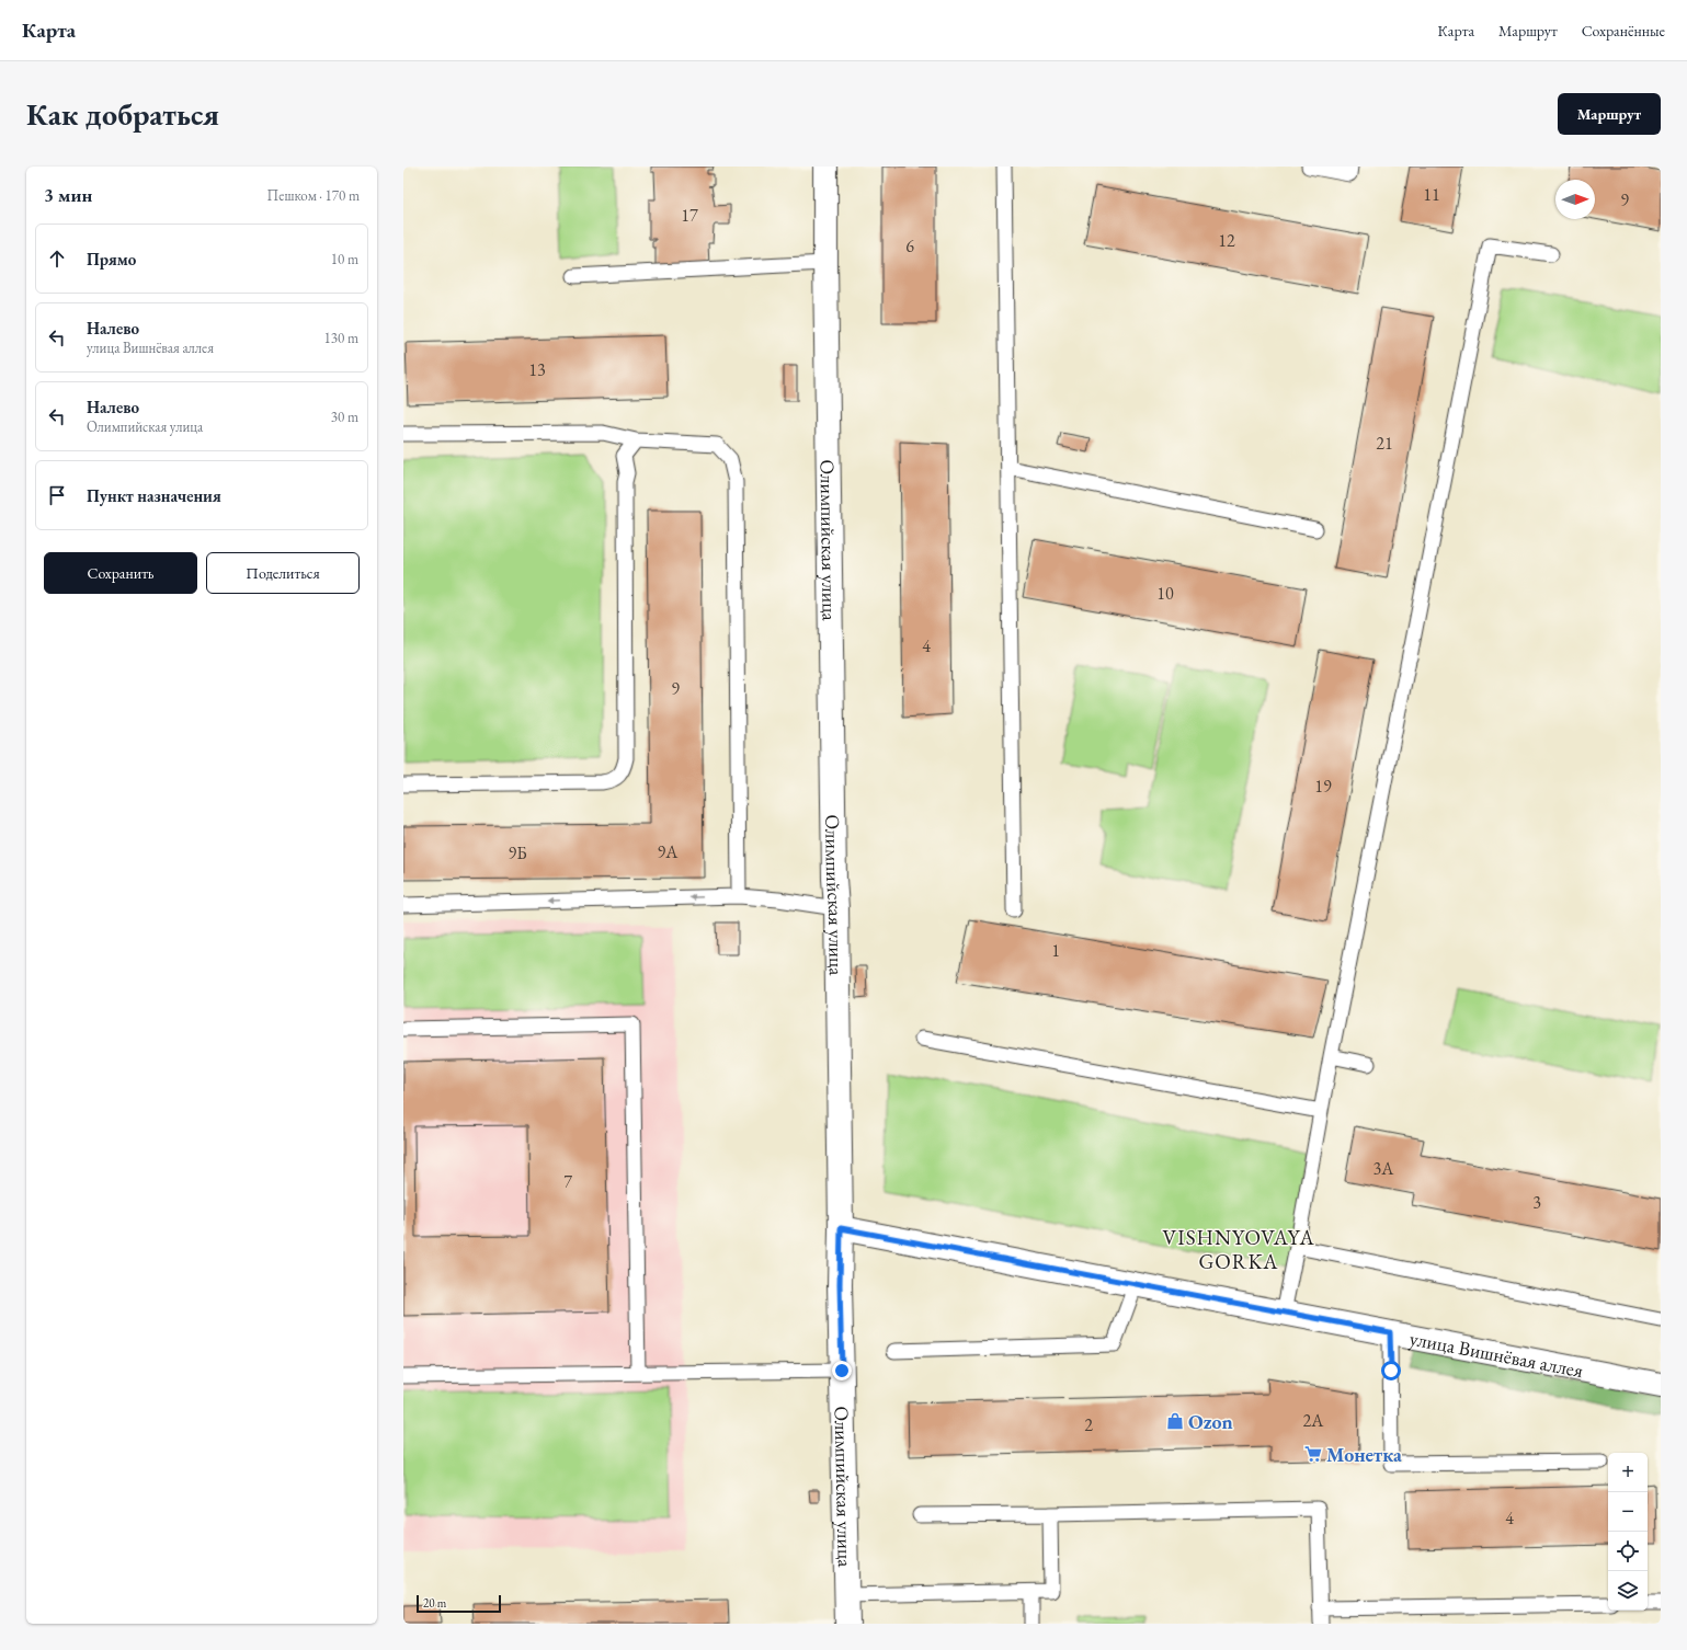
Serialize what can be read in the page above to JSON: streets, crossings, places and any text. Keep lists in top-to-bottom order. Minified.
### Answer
{"streets":{"street":["Олимпийская улица","улица Вишнёвая аллея"]},"crossings":[["Олимпийская улица","улица Вишнёвая аллея"]],"districts":["VISHNYOVAYA GORKA"],"places":{"shop":["Ozon"],"supermarket":["Монетка"]},"house_numbers":["11","9","17","12","6","13","21","10","4","9","19","9А","9Б","1","3А","7","3","2А","2","4"],"scale_bar":"20 m","north":"right","page":{"header":"Карта","nav":["Карта","Маршрут","Сохранённые"],"buttons":["Маршрут",["Сохранить","Поделиться"]],"title":"Как добраться","heading":["3 мин","Пешком · 170 m"],"list":[["Прямо","10 m"],["Налево","улица Вишнёвая аллея","130 m"],["Налево","Олимпийская улица","30 m"],"Пункт назначения"],"map_buttons":["+","−"],"scale":"20 m"}}
